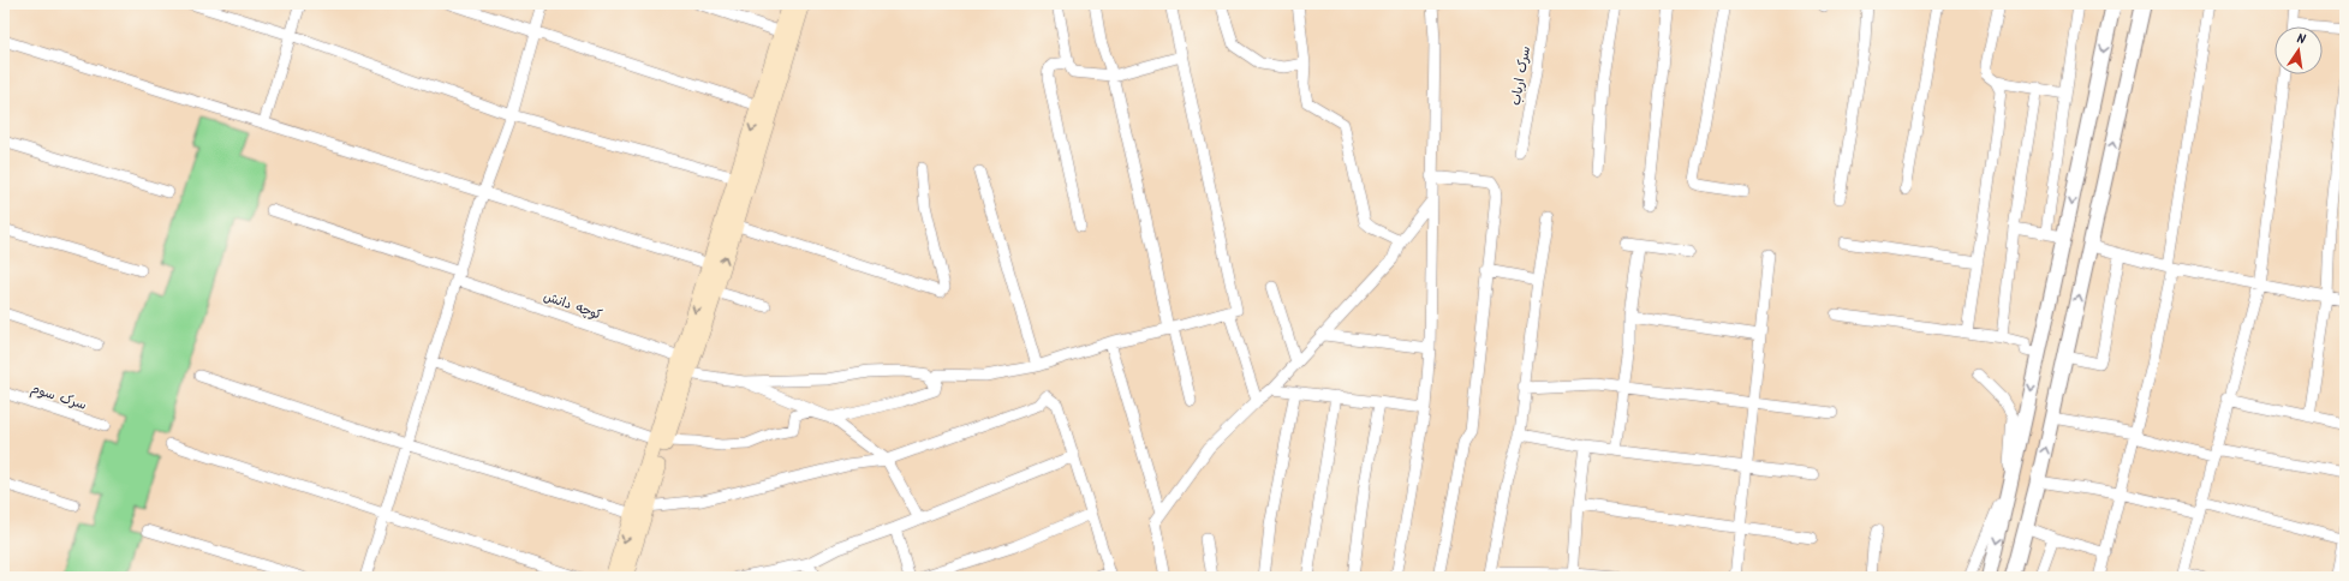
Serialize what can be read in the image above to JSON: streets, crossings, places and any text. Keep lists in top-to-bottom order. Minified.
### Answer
{"streets":{"street":["سرک ارباب","کوچه دانش","سرک سوم"]},"north":"top"}
